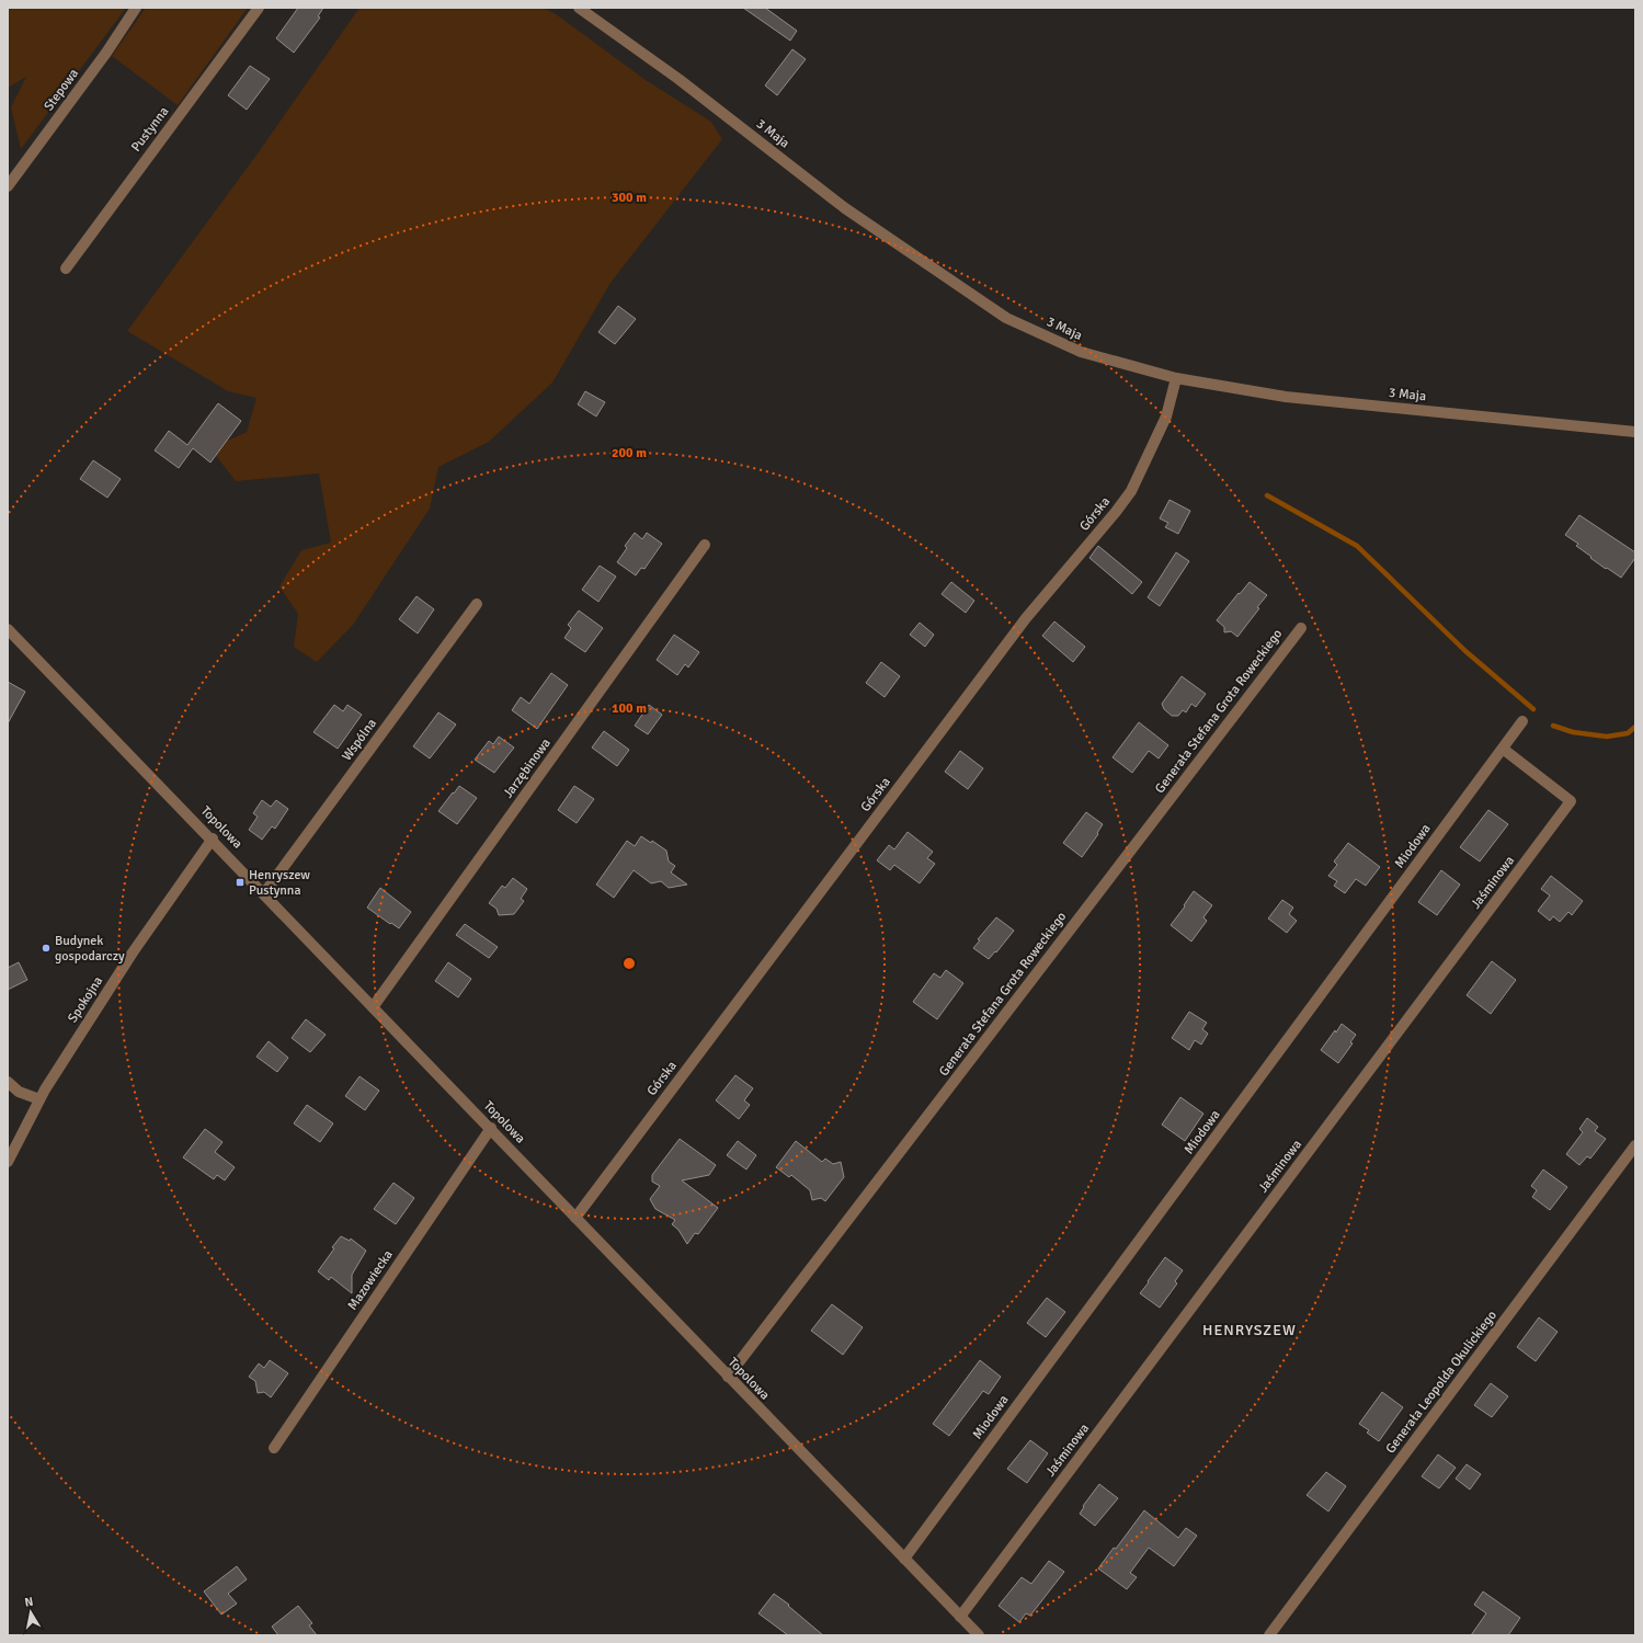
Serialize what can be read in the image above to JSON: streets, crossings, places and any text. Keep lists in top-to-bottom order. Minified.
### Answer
{"streets":{"street":["Stepowa","Pustynna","3 Maja","Górska","Generała Stefana Grota Roweckiego","Wspólna","Jarzębinowa","Topolowa","Miodowa","Jaśminowa","Spokojna","Mazowiecka","Generała Leopolda Okulickiego"]},"crossings":[["3 Maja","Górska"],["Górska","Topolowa"],["Generała Stefana Grota Roweckiego","Topolowa"],["Wspólna","Topolowa"],["Jarzębinowa","Topolowa"],["Topolowa","Miodowa"],["Topolowa","Jaśminowa"],["Topolowa","Spokojna"],["Topolowa","Mazowiecka"],["Miodowa","Jaśminowa"]],"districts":["HENRYSZEW"],"places":{"transit":["Henryszew Pustynna"],"other":["Budynek gospodarczy"]},"north":"top","rings":["300 m","200 m","100 m"]}
